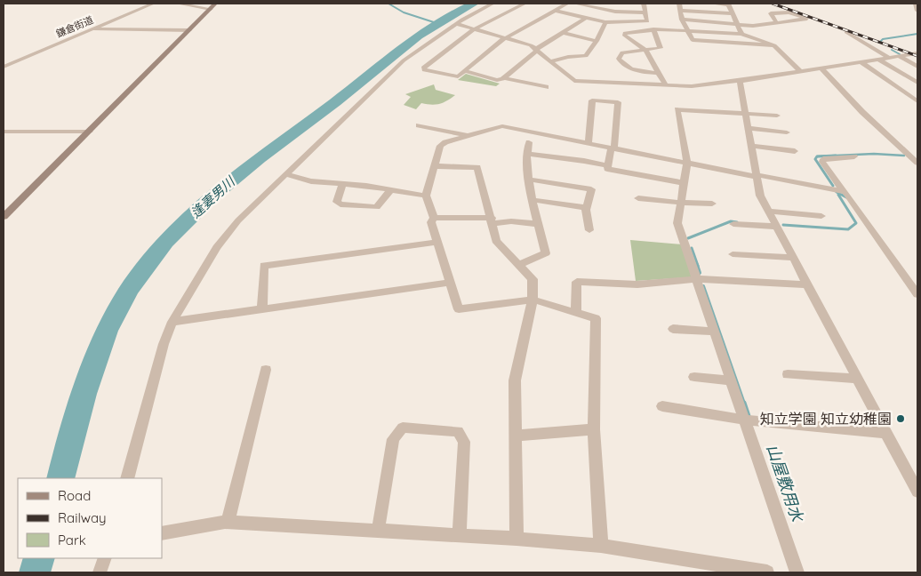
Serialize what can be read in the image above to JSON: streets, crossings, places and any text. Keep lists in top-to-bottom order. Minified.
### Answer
{"streets":{"street":["鎌倉街道"]},"water":["逢妻男川","山屋敷用水"],"places":["知立学園 知立幼稚園"],"legend":["Road","Railway","Park"]}
